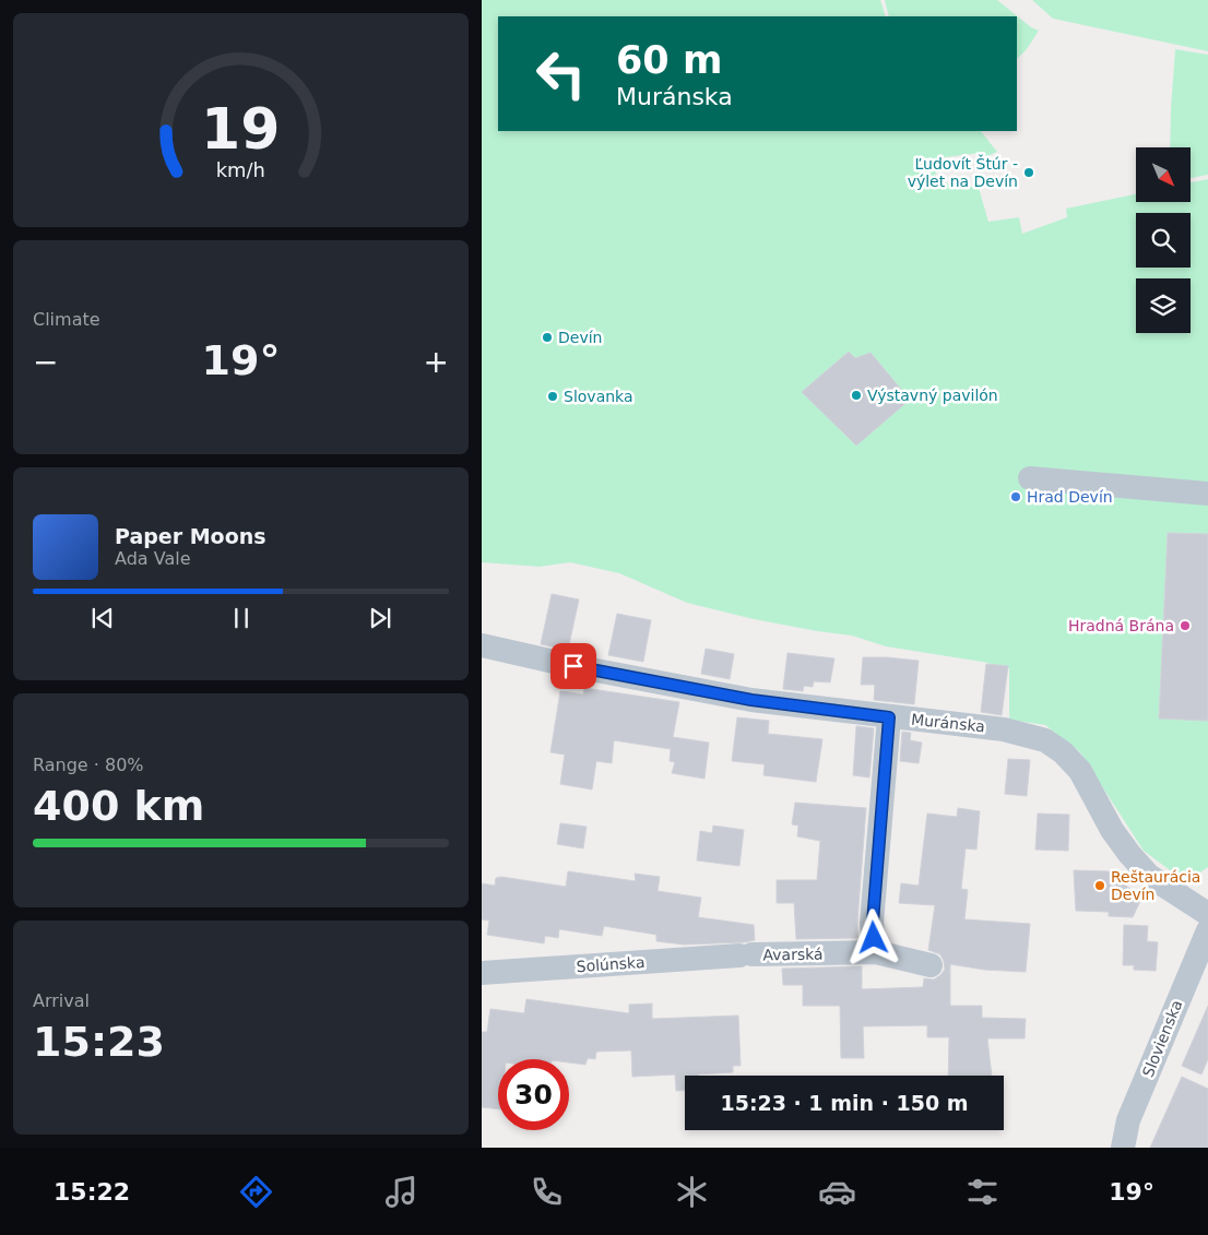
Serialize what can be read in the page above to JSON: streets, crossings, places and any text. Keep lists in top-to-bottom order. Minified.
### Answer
{"streets":{"street":["Muránska","Avarská","Solúnska","Slovienska"]},"crossings":[["Avarská","Solúnska"]],"places":["Ľudovít Štúr - výlet na Devín","Devín","Výstavný pavilón","Slovanka","Hrad Devín","Hradná Brána","Reštaurácia Devín"],"north":"bottom right","page":{"turn":["60 m","Muránska"],"tile":["Climate",["Range · 80%","400 km"],["Arrival","15:23"]],"heat":["−","19°","+"],"song":["Paper Moons","Ada Vale"],"limit":"30","trip":"15:23 · 1 min · 150 m","tabs":["15:22","19°"],"gauge":["19","km/h"]}}
